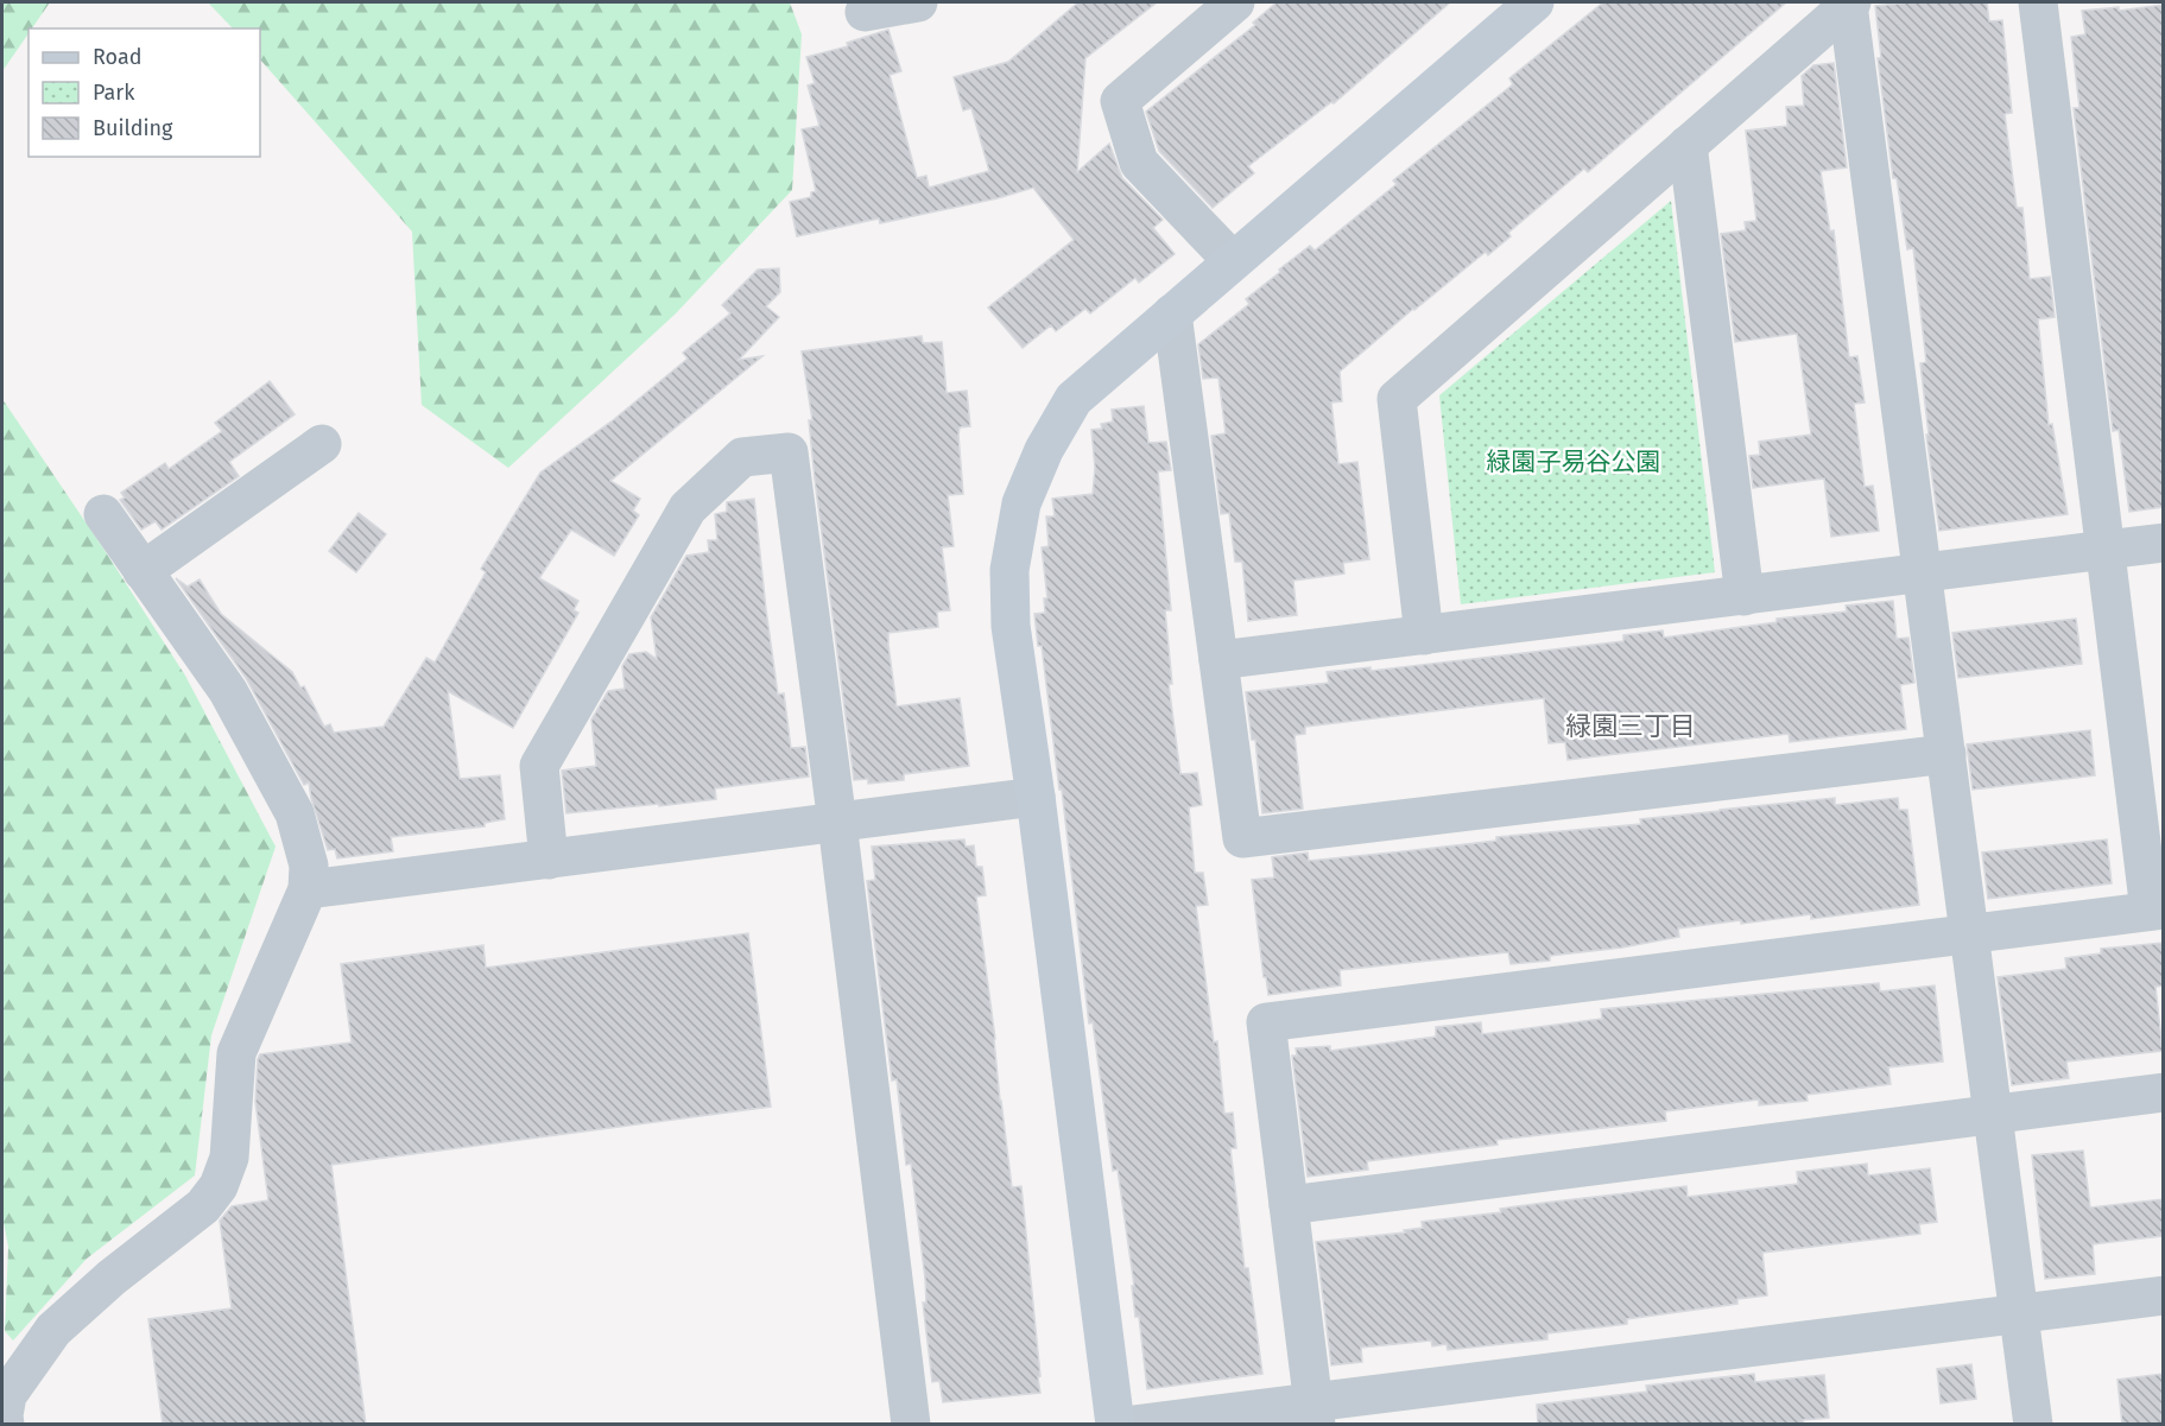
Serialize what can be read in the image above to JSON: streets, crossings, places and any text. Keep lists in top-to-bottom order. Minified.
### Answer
{"districts":["緑園三丁目"],"parks":["緑園子易谷公園"],"legend":["Road","Park","Building"]}
